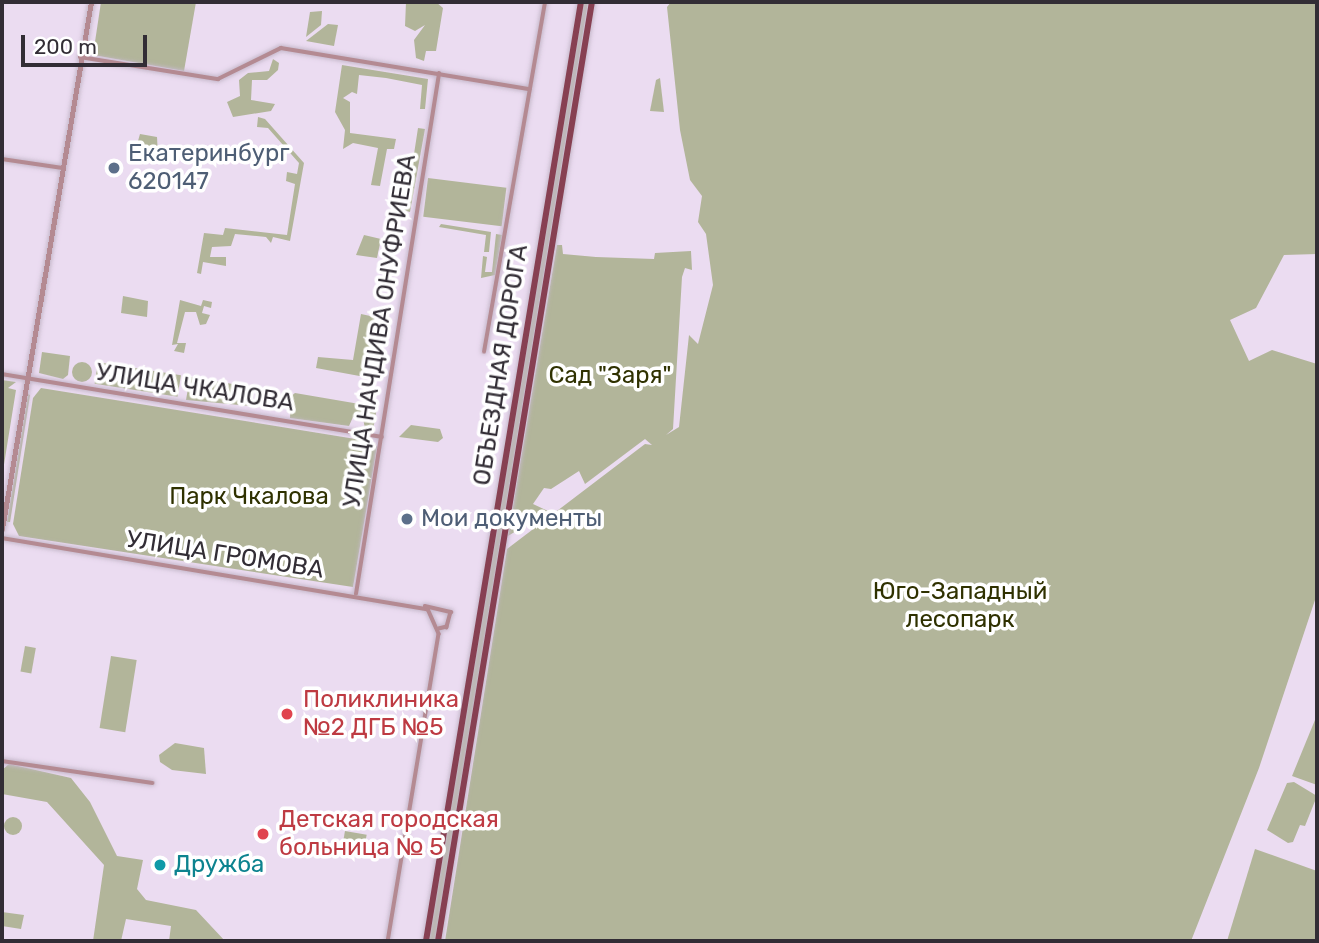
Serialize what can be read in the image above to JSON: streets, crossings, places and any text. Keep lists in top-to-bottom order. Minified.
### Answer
{"streets":{"main road":["ОБЪЕЗДНАЯ ДОРОГА"],"street":["УЛИЦА НАЧДИВА ОНУФРИЕВА","УЛИЦА ЧКАЛОВА","УЛИЦА ГРОМОВА"]},"crossings":[["УЛИЦА НАЧДИВА ОНУФРИЕВА","УЛИЦА ЧКАЛОВА"],["УЛИЦА НАЧДИВА ОНУФРИЕВА","УЛИЦА ГРОМОВА"]],"parks":["Сад \"Заря\"","Парк Чкалова","Юго-Западный лесопарк"],"places":["Екатеринбург 620147","Мои документы","Поликлиника №2 ДГБ №5","Детская городская больница № 5","Дружба"],"scale_bar":"200 m"}
